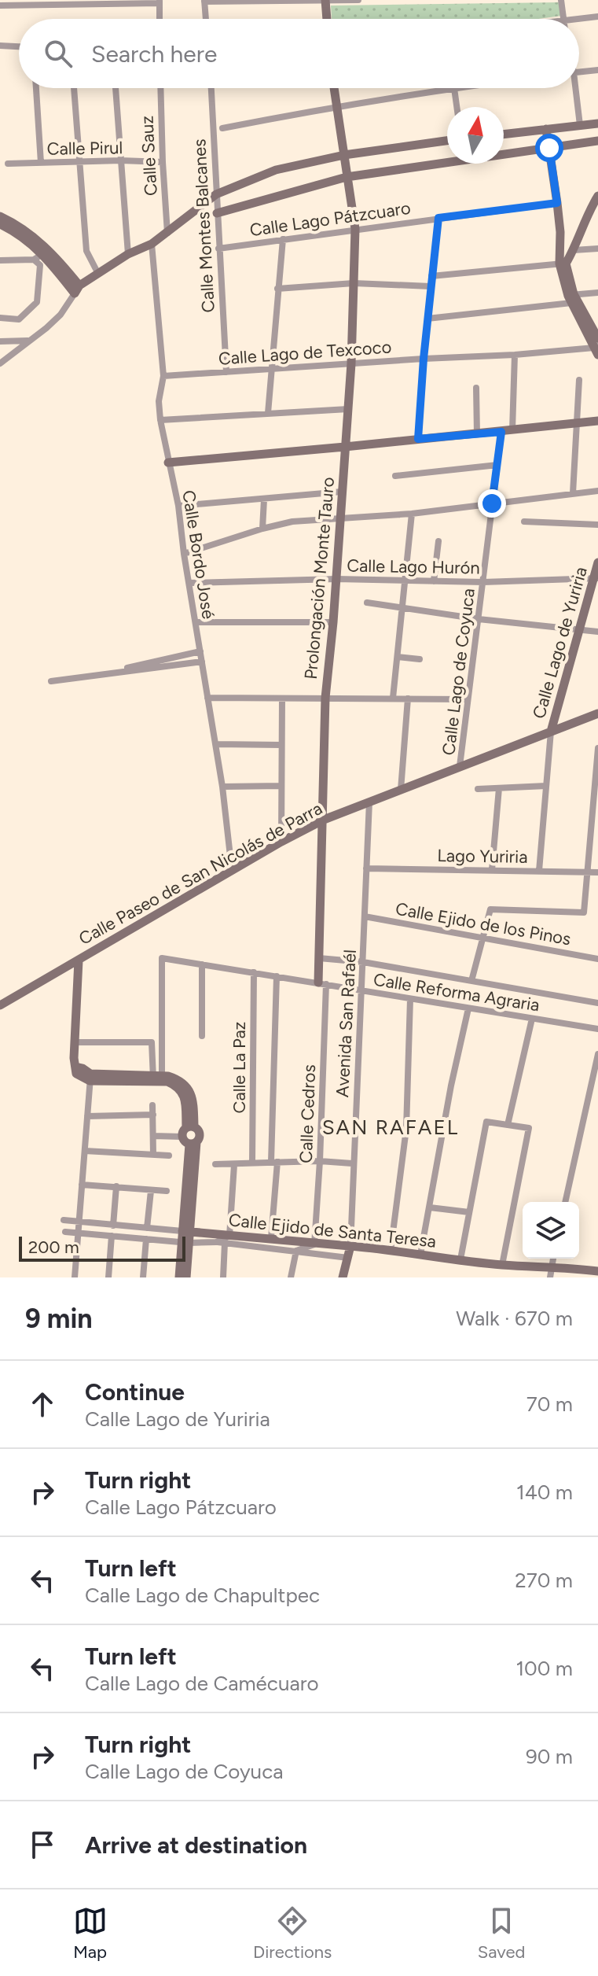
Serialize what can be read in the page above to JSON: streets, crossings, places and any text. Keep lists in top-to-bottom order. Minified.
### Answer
{"streets":{"street":["Calle Pirul","Calle Sauz","Calle Lago Pátzcuaro","Calle Montes Balcanes","Calle Lago de Texcoco","Calle Bordo José","Calle Lago Hurón","Prolongación Monte Tauro","Calle Lago de Yuriria","Calle Lago de Coyuca","Lago Yuriria","Calle Paseo de San Nicolás de Parra","Calle Ejido de los Pinos","Calle Reforma Agraria","Avenida San Rafaél","Calle La Paz","Calle Cedros","Calle Ejido de Santa Teresa"]},"crossings":[["Calle Pirul","Calle Sauz"],["Calle Lago Pátzcuaro","Calle Montes Balcanes"],["Calle Lago Pátzcuaro","Prolongación Monte Tauro"],["Calle Montes Balcanes","Calle Lago de Texcoco"],["Calle Lago de Texcoco","Calle Bordo José"],["Calle Lago de Texcoco","Prolongación Monte Tauro"],["Calle Bordo José","Calle Lago Hurón"],["Calle Bordo José","Calle Paseo de San Nicolás de Parra"],["Calle Lago Hurón","Prolongación Monte Tauro"],["Calle Lago Hurón","Calle Lago de Yuriria"],["Calle Lago Hurón","Calle Lago de Coyuca"],["Prolongación Monte Tauro","Calle Paseo de San Nicolás de Parra"],["Prolongación Monte Tauro","Calle Reforma Agraria"],["Prolongación Monte Tauro","Calle Cedros"],["Calle Lago de Yuriria","Calle Paseo de San Nicolás de Parra"],["Calle Lago de Coyuca","Calle Paseo de San Nicolás de Parra"],["Lago Yuriria","Avenida San Rafaél"],["Calle Paseo de San Nicolás de Parra","Avenida San Rafaél"],["Calle Ejido de los Pinos","Avenida San Rafaél"],["Calle Reforma Agraria","Avenida San Rafaél"],["Calle Reforma Agraria","Calle La Paz"],["Calle Reforma Agraria","Calle Cedros"],["Avenida San Rafaél","Calle Ejido de Santa Teresa"],["Calle Cedros","Calle Ejido de Santa Teresa"]],"districts":["SAN RAFAEL"],"scale_bar":"200 m","north":"top","page":{"search":"Search here","scale":"200 m","heading":["9 min","Walk · 670 m"],"list":[["Continue","Calle Lago de Yuriria","70 m"],["Turn right","Calle Lago Pátzcuaro","140 m"],["Turn left","Calle Lago de Chapultpec","270 m"],["Turn left","Calle Lago de Camécuaro","100 m"],["Turn right","Calle Lago de Coyuca","90 m"],"Arrive at destination"],"nav":["Map","Directions","Saved"]}}
